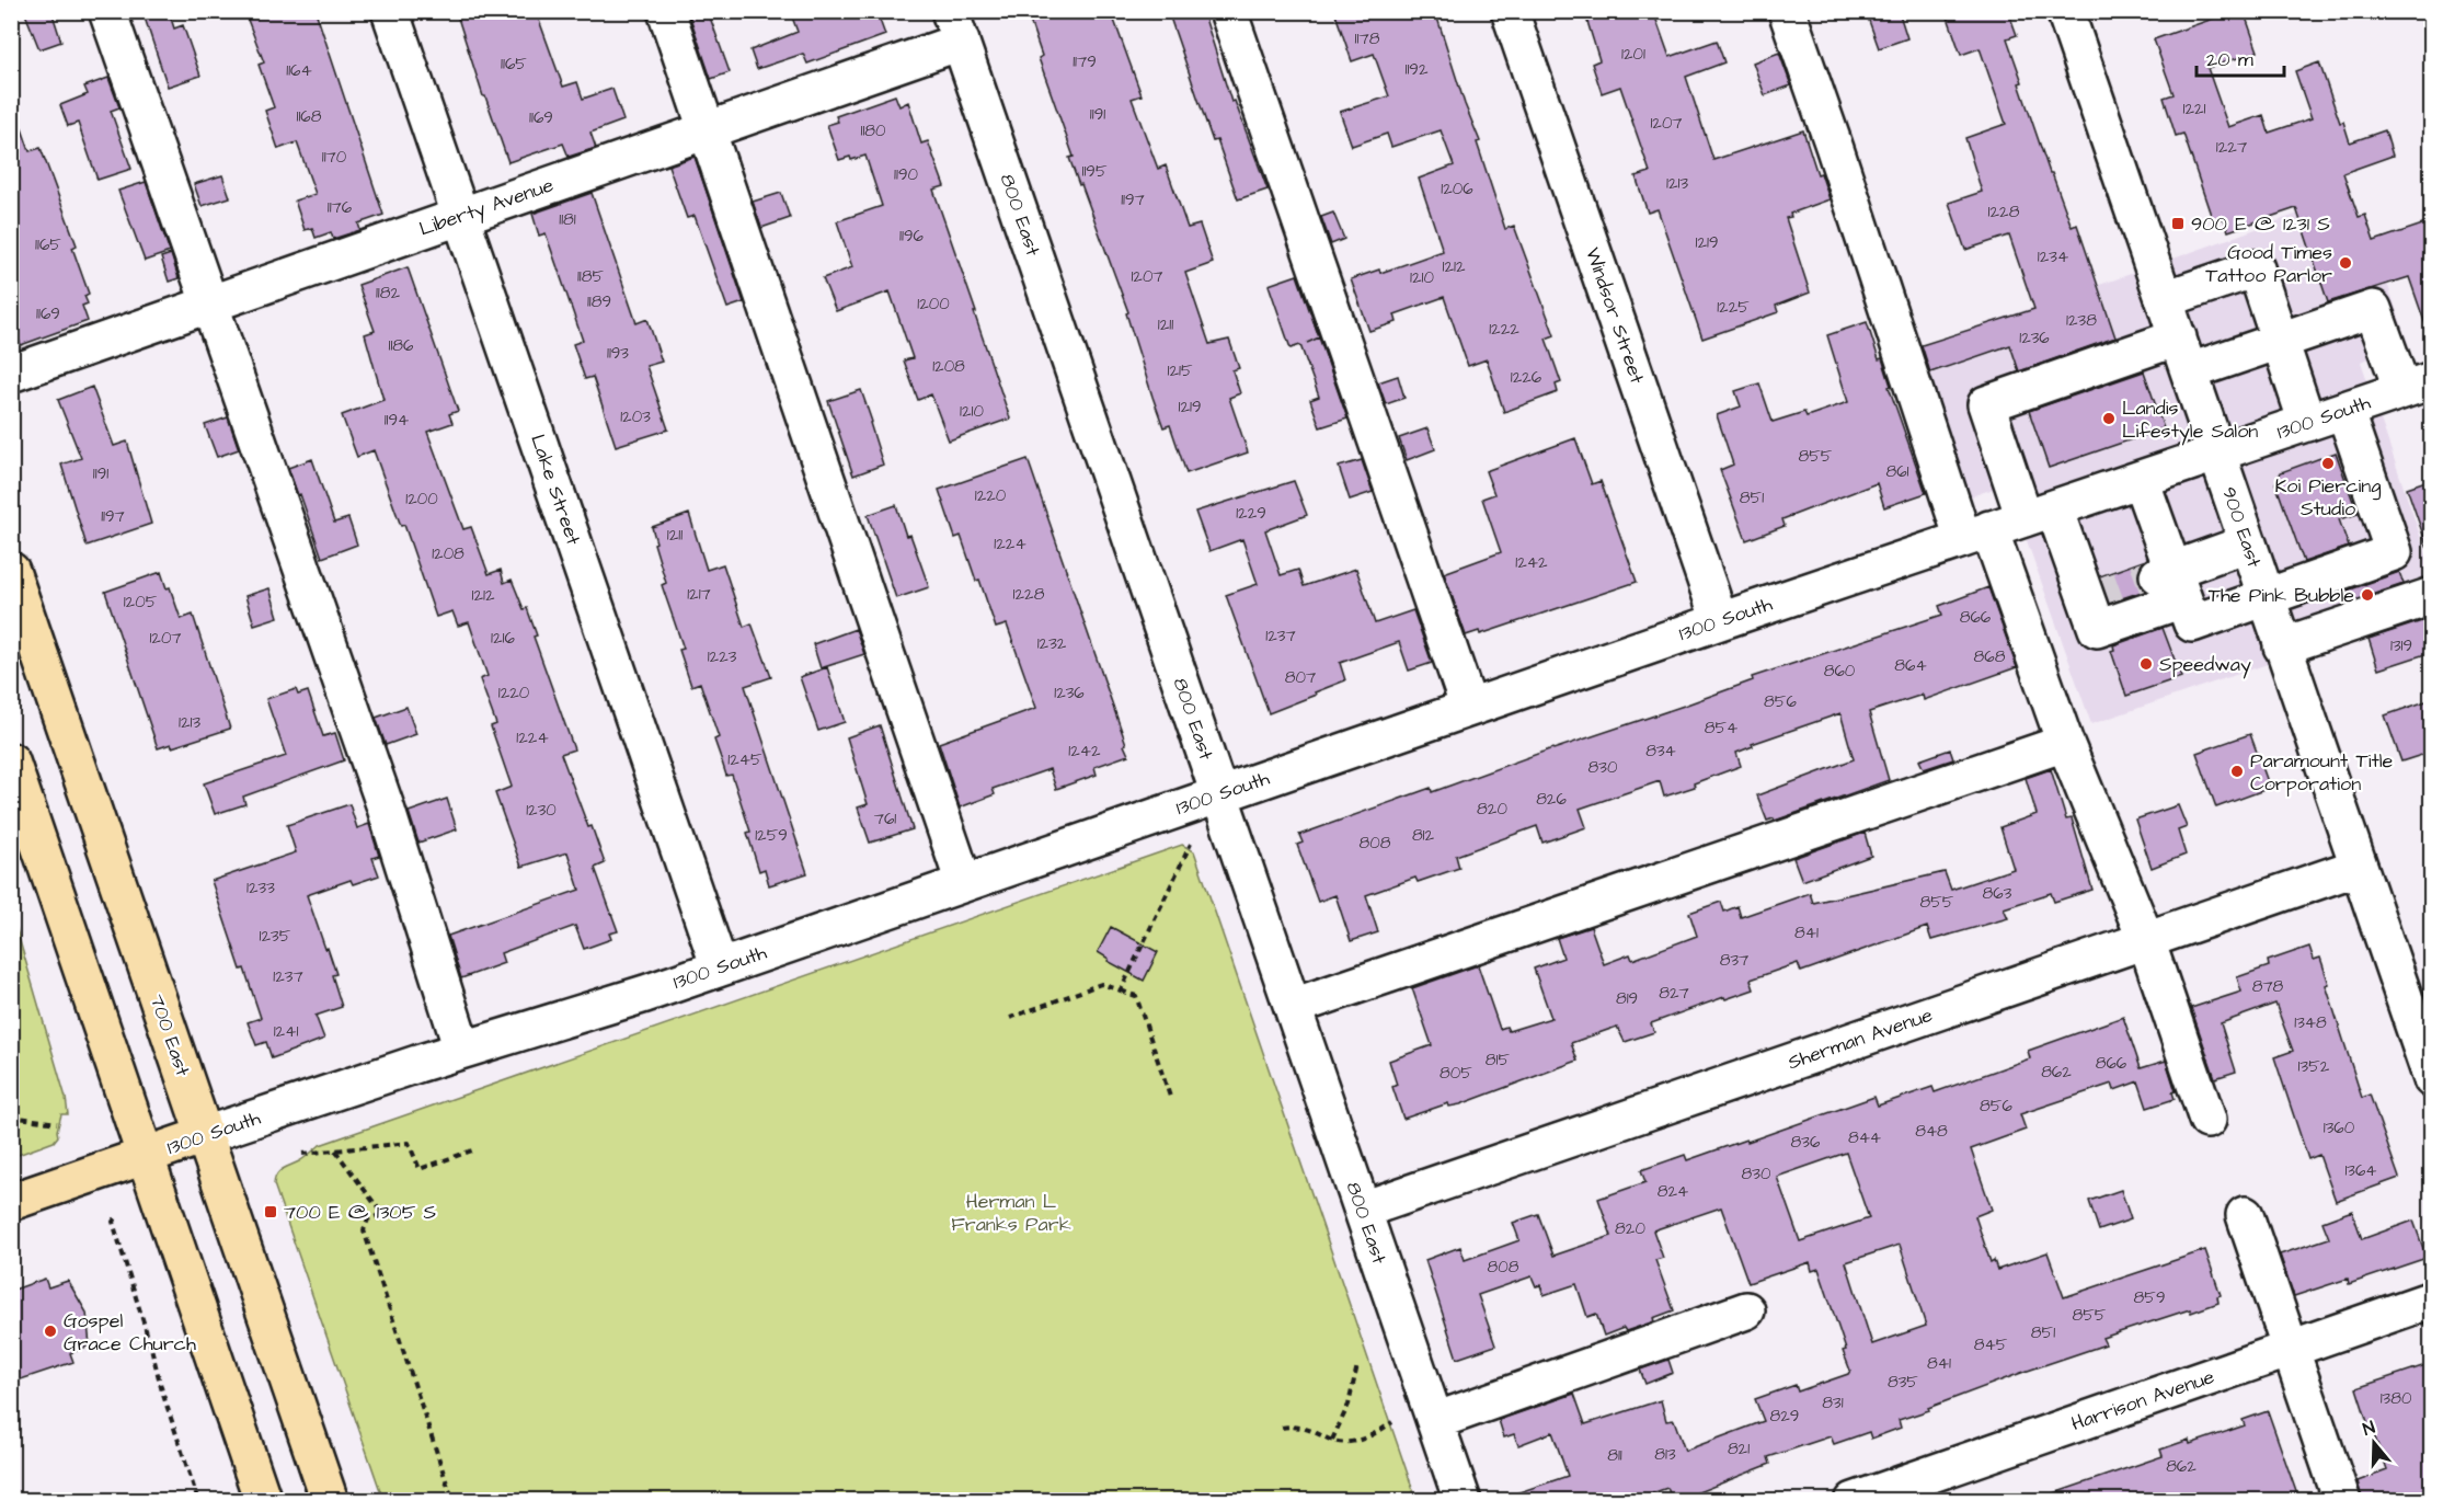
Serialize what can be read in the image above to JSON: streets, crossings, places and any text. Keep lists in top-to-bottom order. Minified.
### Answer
{"streets":{"main road":["1300 South","700 East"],"street":["Liberty Avenue","800 East","Windsor Street","Lake Street","900 East","Sherman Avenue","Harrison Avenue"]},"crossings":[["Liberty Avenue","800 East"],["Liberty Avenue","Lake Street"],["800 East","1300 South"],["800 East","Sherman Avenue"],["Windsor Street","1300 South"],["1300 South","Lake Street"],["1300 South","900 East"],["1300 South","700 East"],["900 East","Sherman Avenue"]],"parks":["Herman L Franks Park"],"places":{"transit":["900 E @ 1231 S","700 E @ 1305 S"],"other":["Good Times Tattoo Parlor","Landis Lifestyle Salon","Koi Piercing Studio","The Pink Bubble","Speedway","Paramount Title Corporation","Gospel Grace Church"]},"house_numbers":["1178","1201","1179","1165","1192","1164","1221","1191","1168","1169","1207","1180","1227","1170","1195","1190","1213","1206","1197","1176","1228","1181","1196","1219","1165","1234","1212","1185","1207","1210","1182","1189","1200","1225","1169","1238","1211","1222","1236","1186","1193","1208","1215","1226","1219","1210","1203","1194","855","861","1191","1220","851","1200","1229","1197","1211","1224","1208","1242","1217","1228","1212","1205","866","1237","1207","1216","1232","1319","1223","868","864","860","807","1220","1236","856","1213","854","1224","1242","834","1245","830","826","820","1230","761","1259","812","808","1233","863","855","841","1235","837","1237","878","827","819","1348","1241","815","866","1352","862","805","856","1360","848","844","836","1364","830","824","820","808","859","855","851","845","841","835","1380","831","829","821","813","811","862"],"scale_bar":"20 m","north":"top"}
